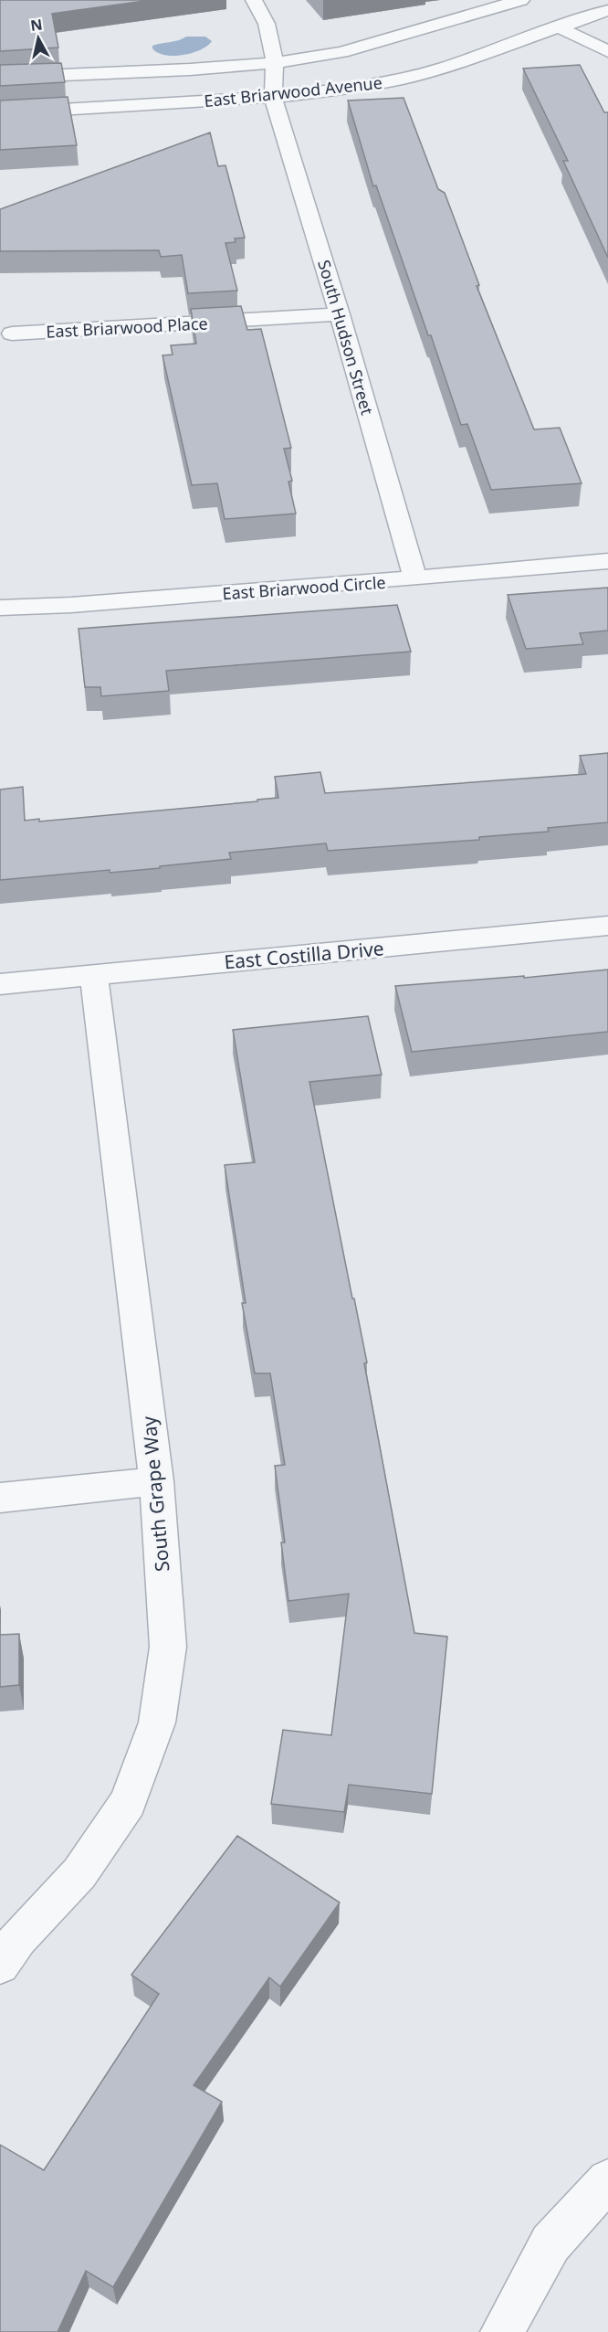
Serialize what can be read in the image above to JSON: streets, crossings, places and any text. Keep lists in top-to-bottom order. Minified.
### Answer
{"streets":{"street":["East Briarwood Avenue","East Briarwood Place","South Hudson Street","East Briarwood Circle","East Costilla Drive","South Grape Way"]},"crossings":[["East Briarwood Avenue","South Hudson Street"],["East Briarwood Place","South Hudson Street"],["South Hudson Street","East Briarwood Circle"],["East Costilla Drive","South Grape Way"]],"north":"top"}
